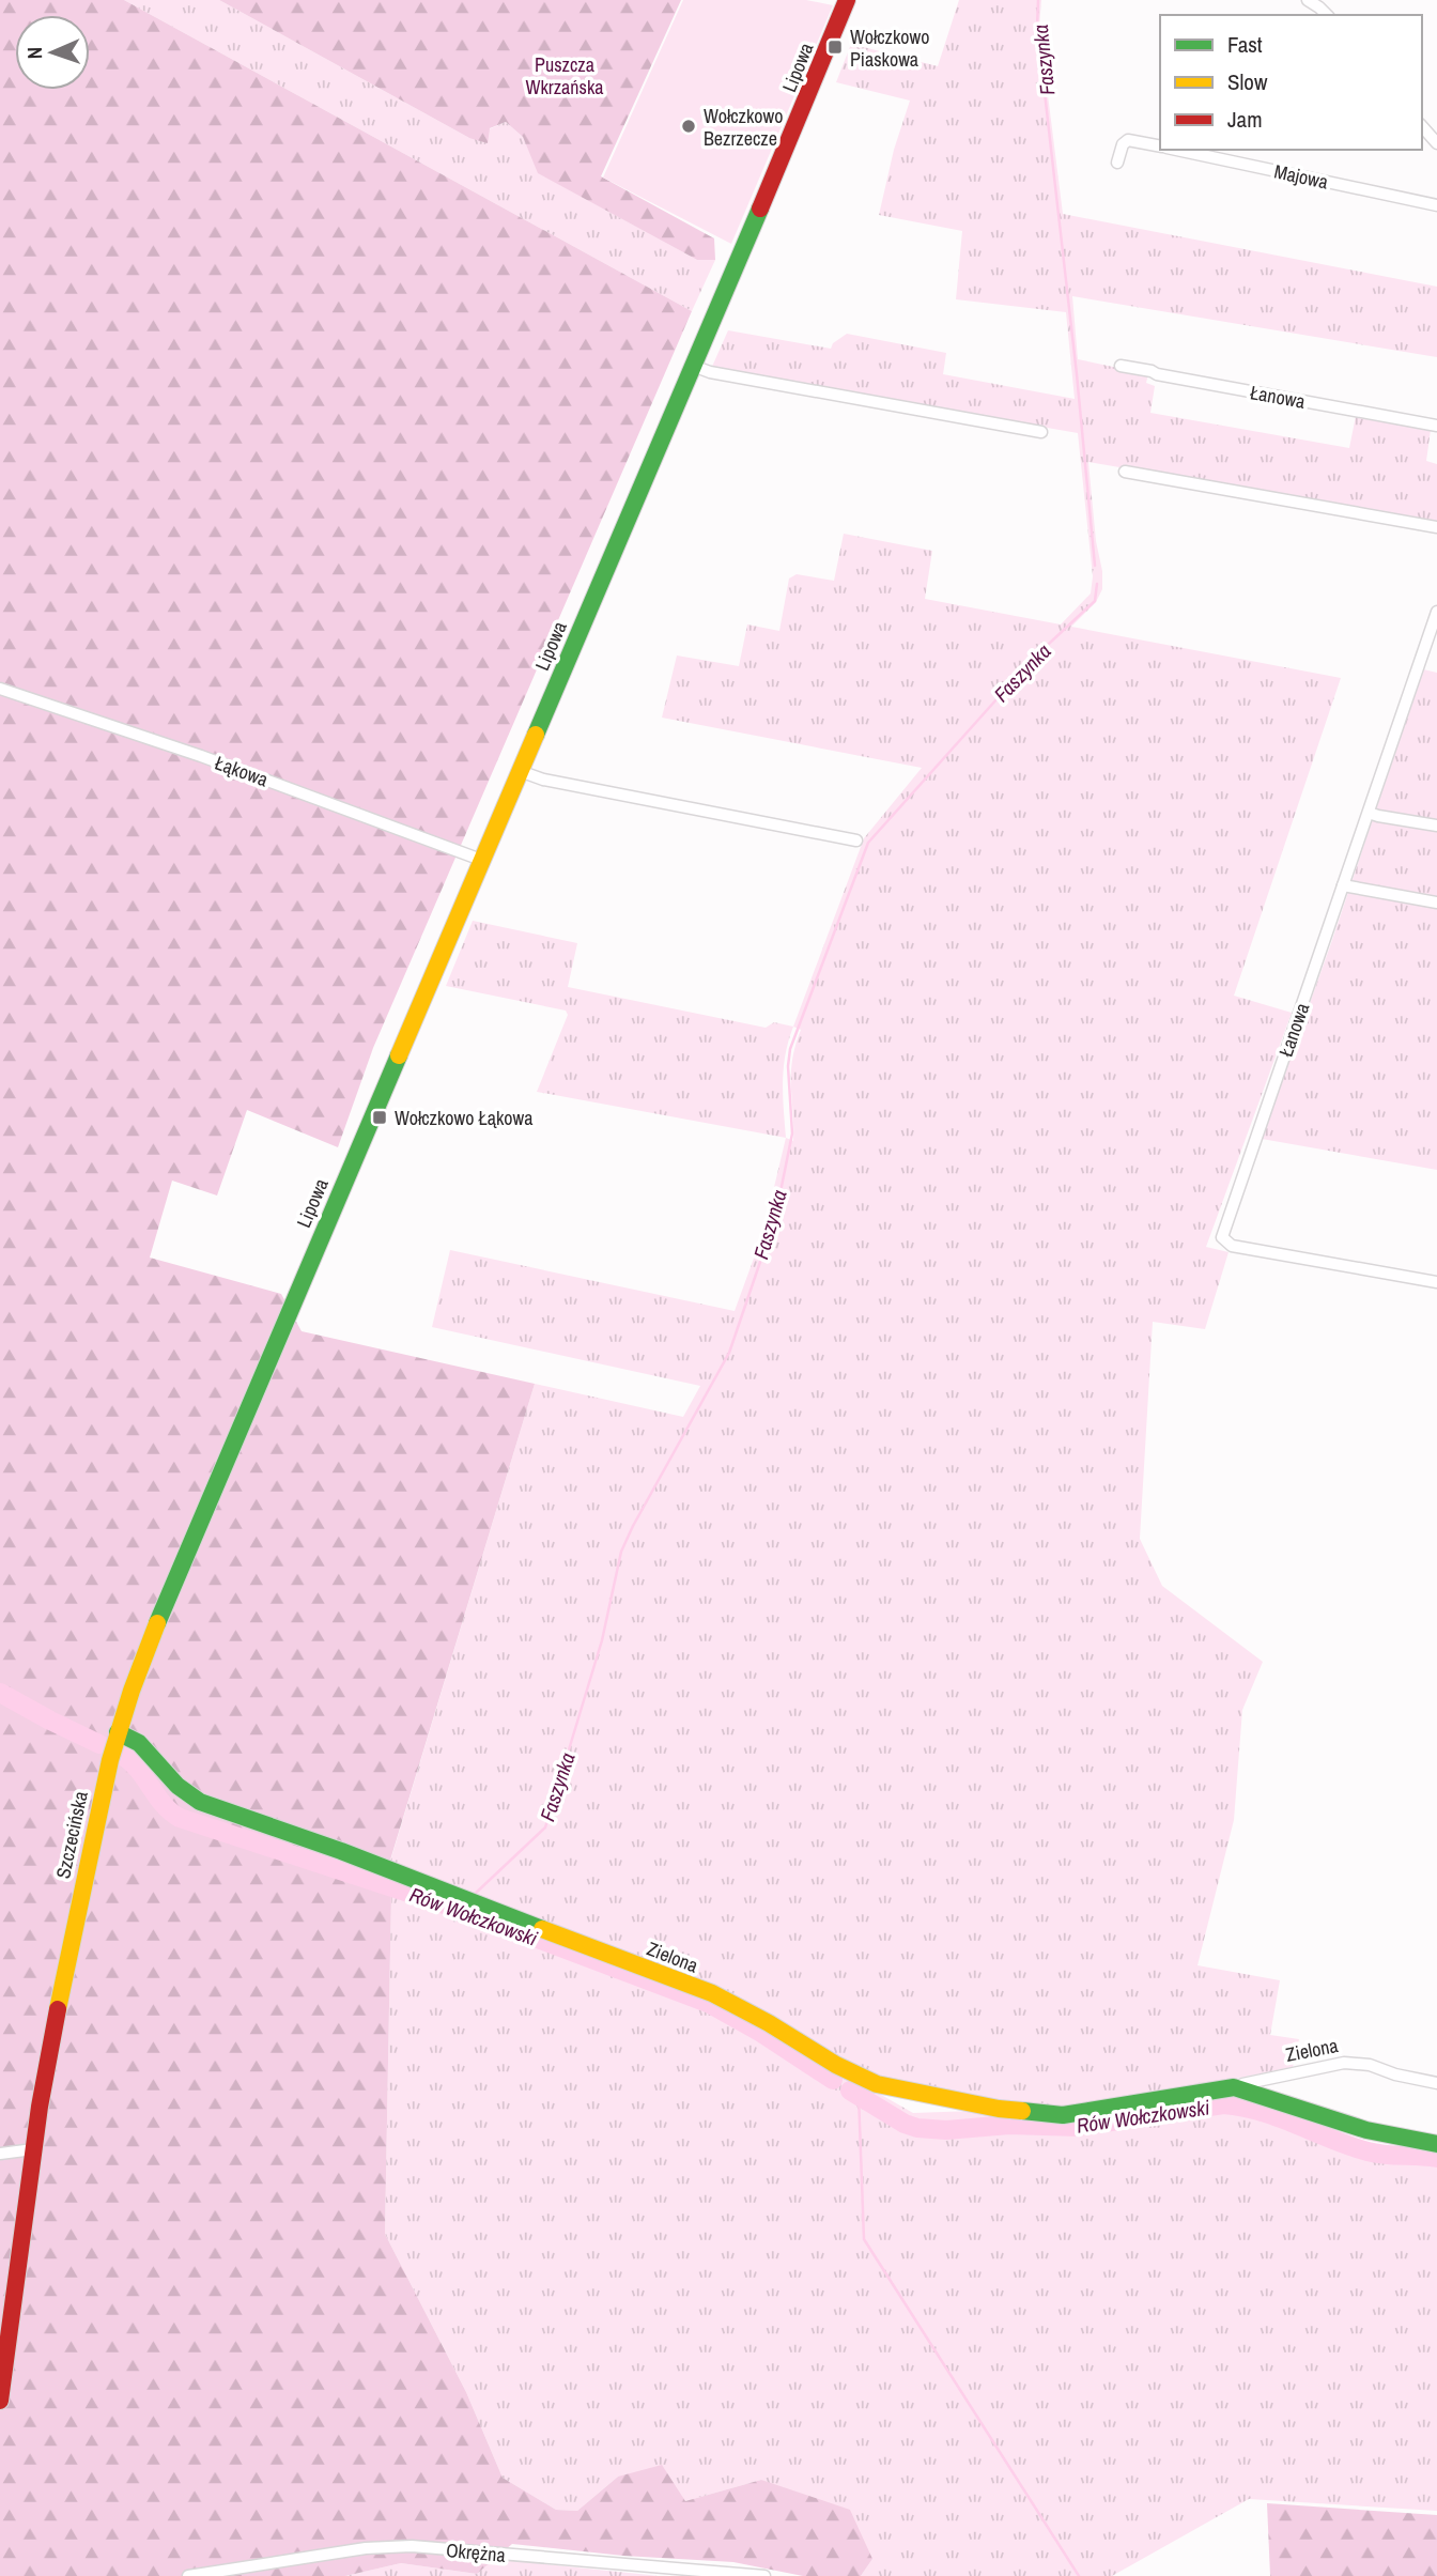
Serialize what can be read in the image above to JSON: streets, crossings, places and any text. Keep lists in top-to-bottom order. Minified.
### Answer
{"streets":{"street":["Lipowa","Majowa","Łanowa","Łąkowa","Szczecińska","Zielona","Okrężna"]},"crossings":[["Lipowa","Łąkowa"],["Lipowa","Szczecińska"],["Szczecińska","Zielona"]],"water":["Faszynka","Rów Wołczkowski"],"parks":["Puszcza Wkrzańska"],"places":{"transit":["Wołczkowo Piaskowa","Wołczkowo Łąkowa"],"other":["Wołczkowo Bezrzecze"]},"legend":["Fast","Slow","Jam"],"north":"left"}
